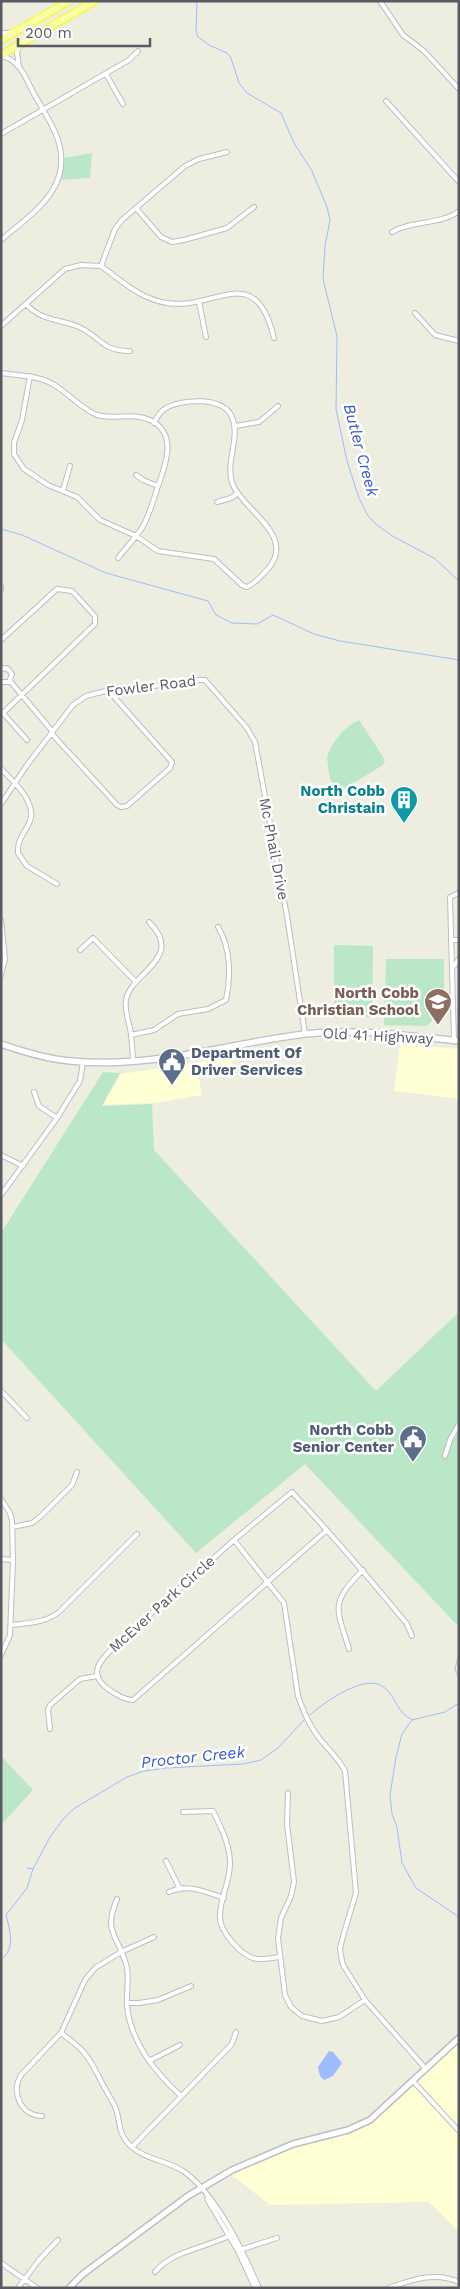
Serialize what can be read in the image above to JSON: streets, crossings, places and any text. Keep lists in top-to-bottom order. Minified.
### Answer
{"streets":{"main road":["Old 41 Highway"],"street":["Fowler Road","Mc Phail Drive","McEver Park Circle"]},"crossings":[["Fowler Road","Mc Phail Drive"],["Mc Phail Drive","Old 41 Highway"]],"water":["Butler Creek","Proctor Creek"],"places":{"building":["North Cobb Christain"],"school or university":["North Cobb Christian School"],"public building":["Department Of Driver Services","North Cobb Senior Center"]},"scale_bar":"200 m"}
